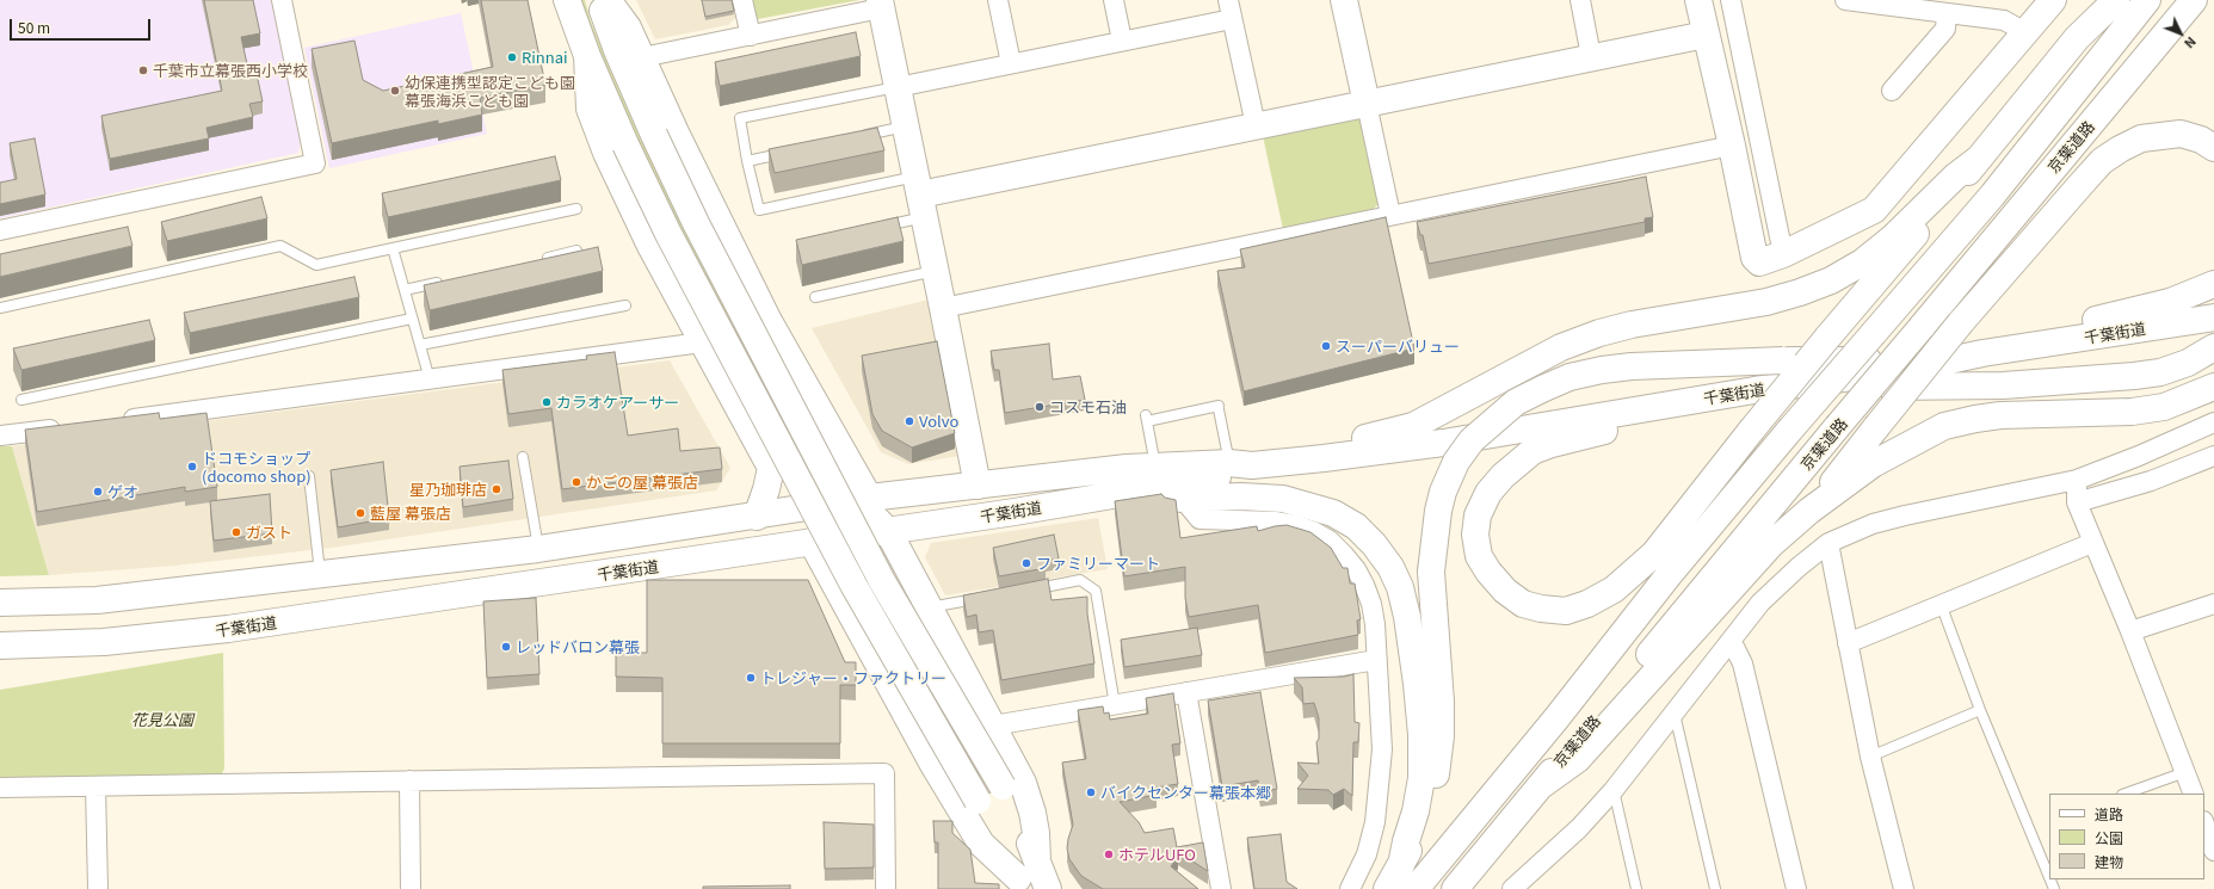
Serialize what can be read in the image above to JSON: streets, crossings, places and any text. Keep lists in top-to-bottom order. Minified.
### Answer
{"streets":{"main road":["京葉道路","千葉街道"]},"parks":["花見公園"],"places":["Rinnai","千葉市立幕張西小学校","幼保連携型認定こども園 幕張海浜こども園","スーパーバリュー","カラオケアーサー","コスモ石油","Volvo","ドコモショップ (docomo shop)","かごの屋 幕張店","星乃珈琲店","ゲオ","藍屋 幕張店","ガスト","ファミリーマート","レッドバロン幕張","トレジャー・ファクトリー","バイクセンター幕張本郷","ホテルUFO"],"legend":["道路","公園","建物"],"scale_bar":"50 m","north":"bottom right"}
